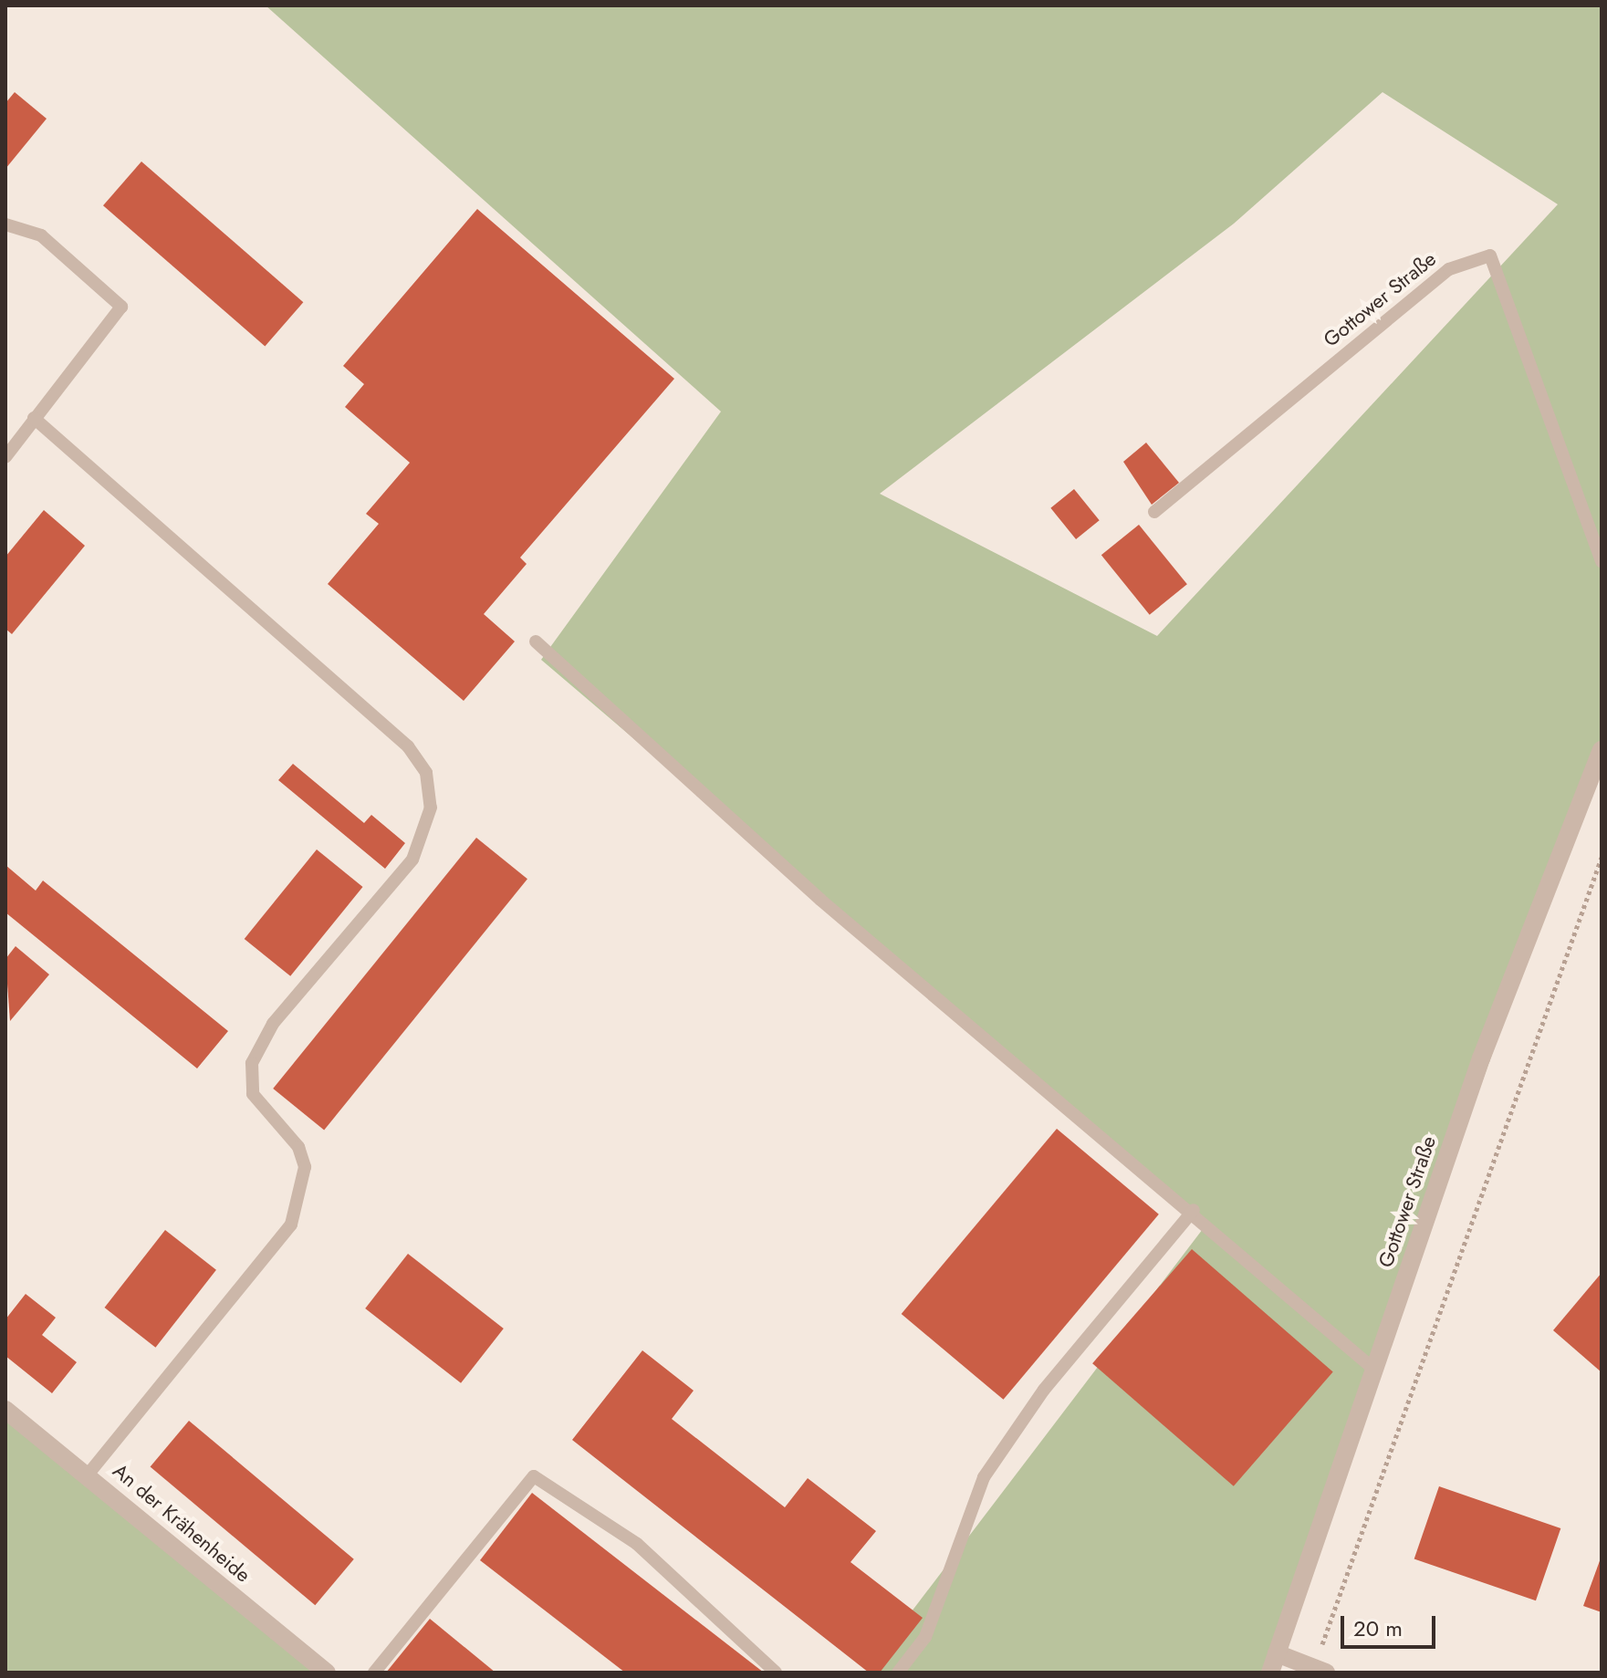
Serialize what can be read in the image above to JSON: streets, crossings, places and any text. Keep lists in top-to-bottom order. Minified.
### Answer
{"streets":{"street":["Gottower Straße","An der Krähenheide"]},"scale_bar":"20 m"}
